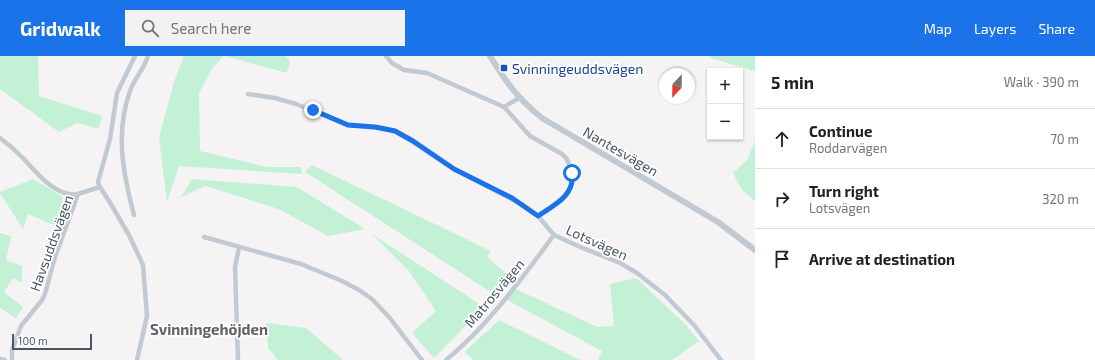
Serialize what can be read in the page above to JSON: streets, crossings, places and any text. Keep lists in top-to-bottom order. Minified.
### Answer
{"streets":{"street":["Nantesvägen","Lotsvägen","Havsuddsvägen","Matrosvägen"]},"crossings":[["Lotsvägen","Matrosvägen"]],"districts":["Svinningehöjden"],"places":{"transit":["Svinningeuddsvägen"]},"scale_bar":"100 m","north":"bottom","page":{"header":"Gridwalk","search":"Search here","nav":["Map","Layers","Share"],"heading":["5 min","Walk · 390 m"],"map_buttons":["+","−"],"list":[["Continue","Roddarvägen","70 m"],["Turn right","Lotsvägen","320 m"],"Arrive at destination"],"scale":"100 m"}}
